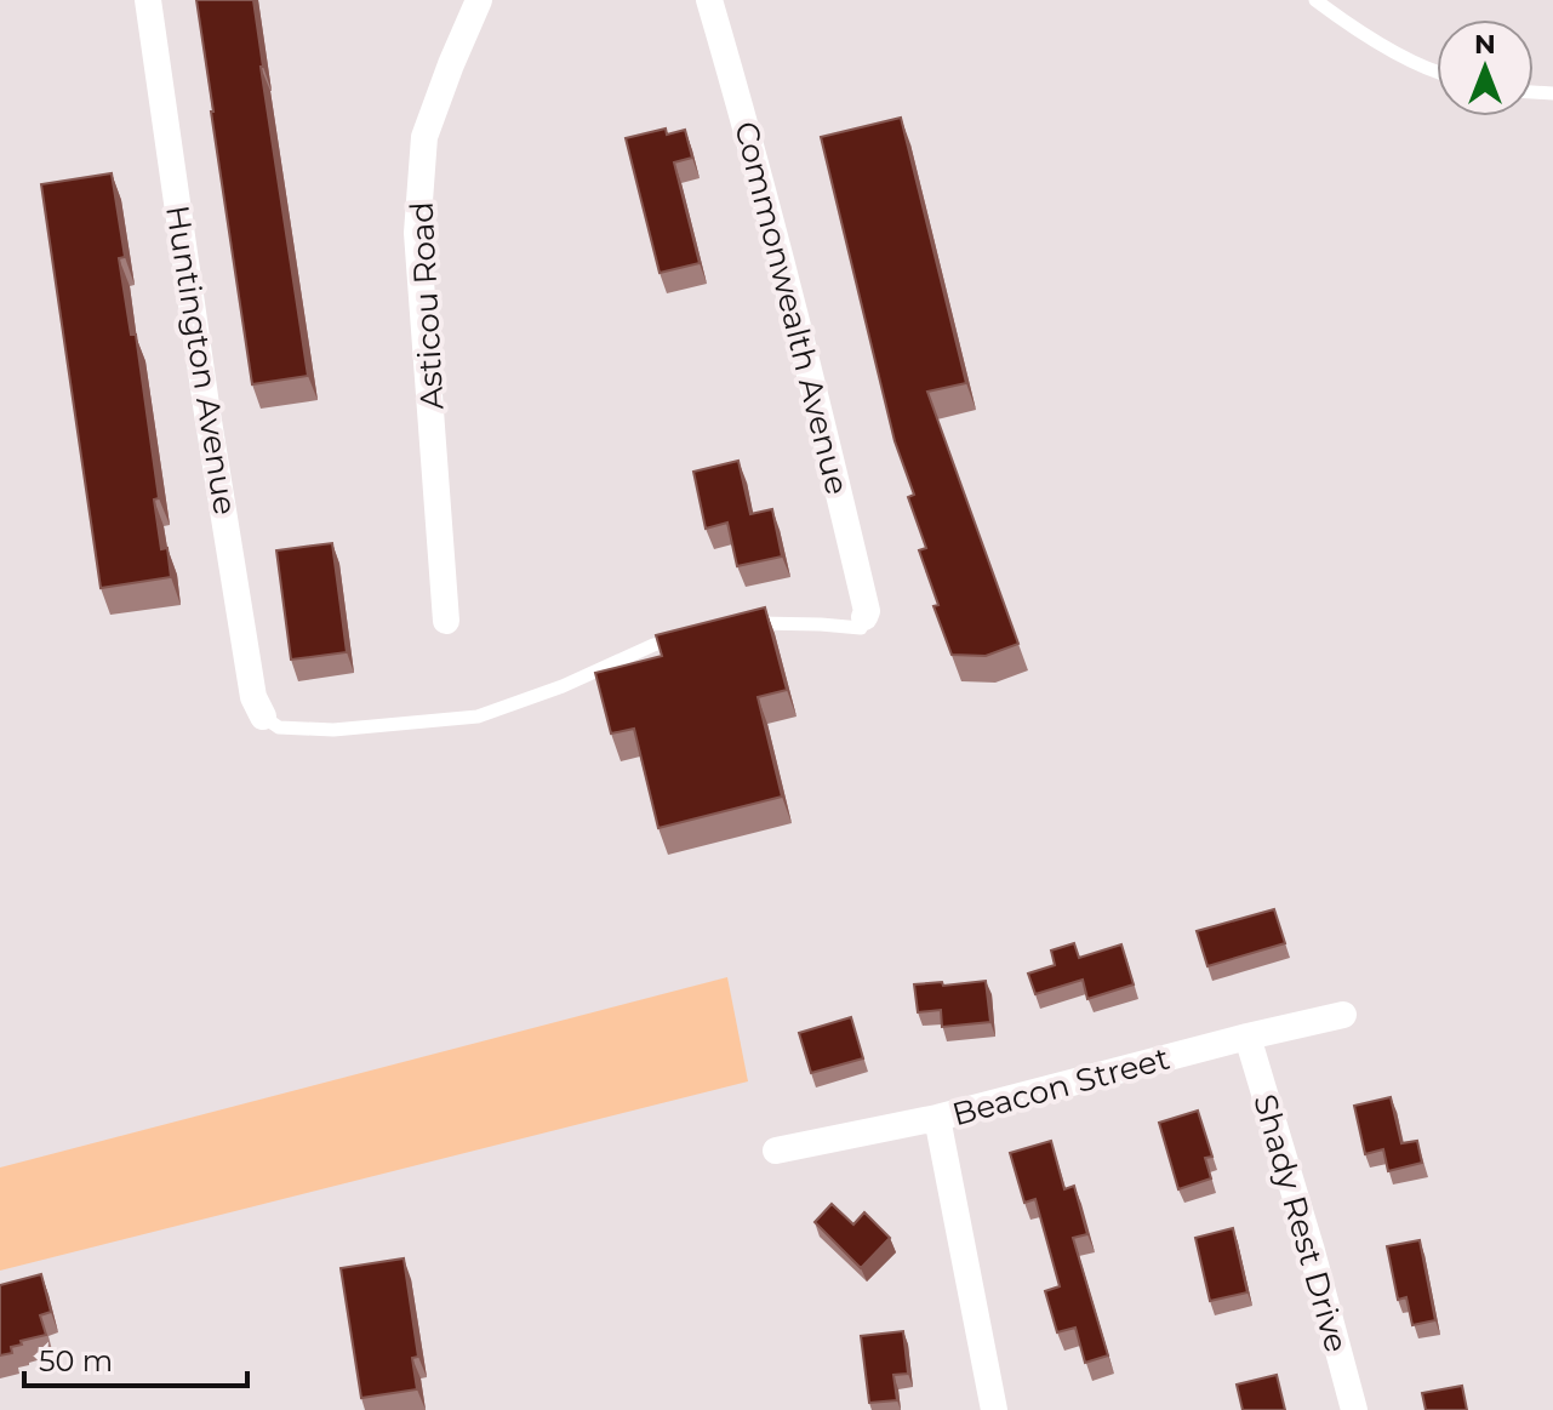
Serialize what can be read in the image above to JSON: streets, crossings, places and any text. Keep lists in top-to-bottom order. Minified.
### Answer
{"streets":{"street":["Asticou Road","Commonwealth Avenue","Huntington Avenue","Beacon Street","Shady Rest Drive"]},"crossings":[["Beacon Street","Shady Rest Drive"]],"scale_bar":"50 m","north":"top"}
